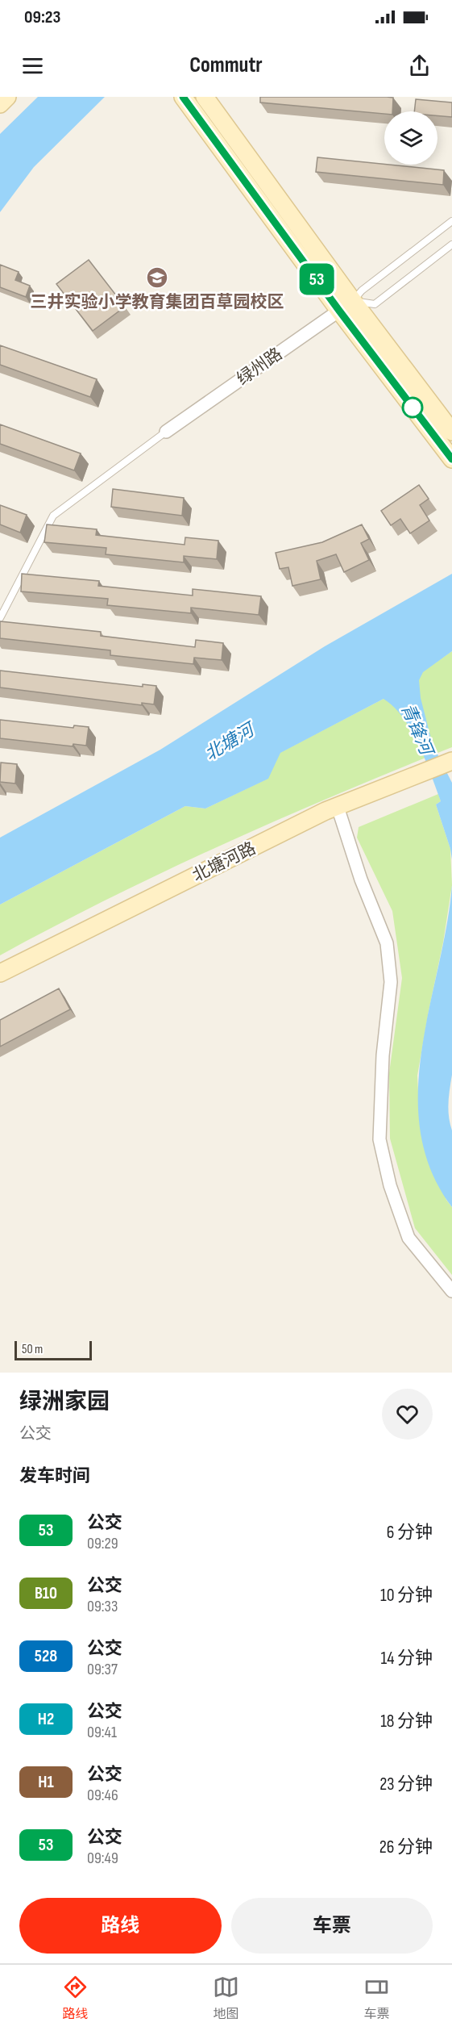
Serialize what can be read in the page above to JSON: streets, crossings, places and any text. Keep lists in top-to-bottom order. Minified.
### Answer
{"streets":{"main road":["北塘河路"],"street":["绿州路"]},"water":["青锋河","北塘河"],"places":{"school or university":["三井实验小学教育集团百草园校区"]},"lines":["bus line 53"],"scale_bar":"50 m","page":{"status":"09:23","header":"Commutr","on_map":"53","scale":"50 m","heading":[["绿洲家园","公交"],"发车时间"],"list":[{"mark":"53","name":"公交","note":"09:29","value":"6 分钟"},{"mark":"B10","name":"公交","note":"09:33","value":"10 分钟"},{"mark":"528","name":"公交","note":"09:37","value":"14 分钟"},{"mark":"H2","name":"公交","note":"09:41","value":"18 分钟"},{"mark":"H1","name":"公交","note":"09:46","value":"23 分钟"},{"mark":"53","name":"公交","note":"09:49","value":"26 分钟"}],"buttons":["路线","车票"],"tabs":["路线","地图","车票"]}}
